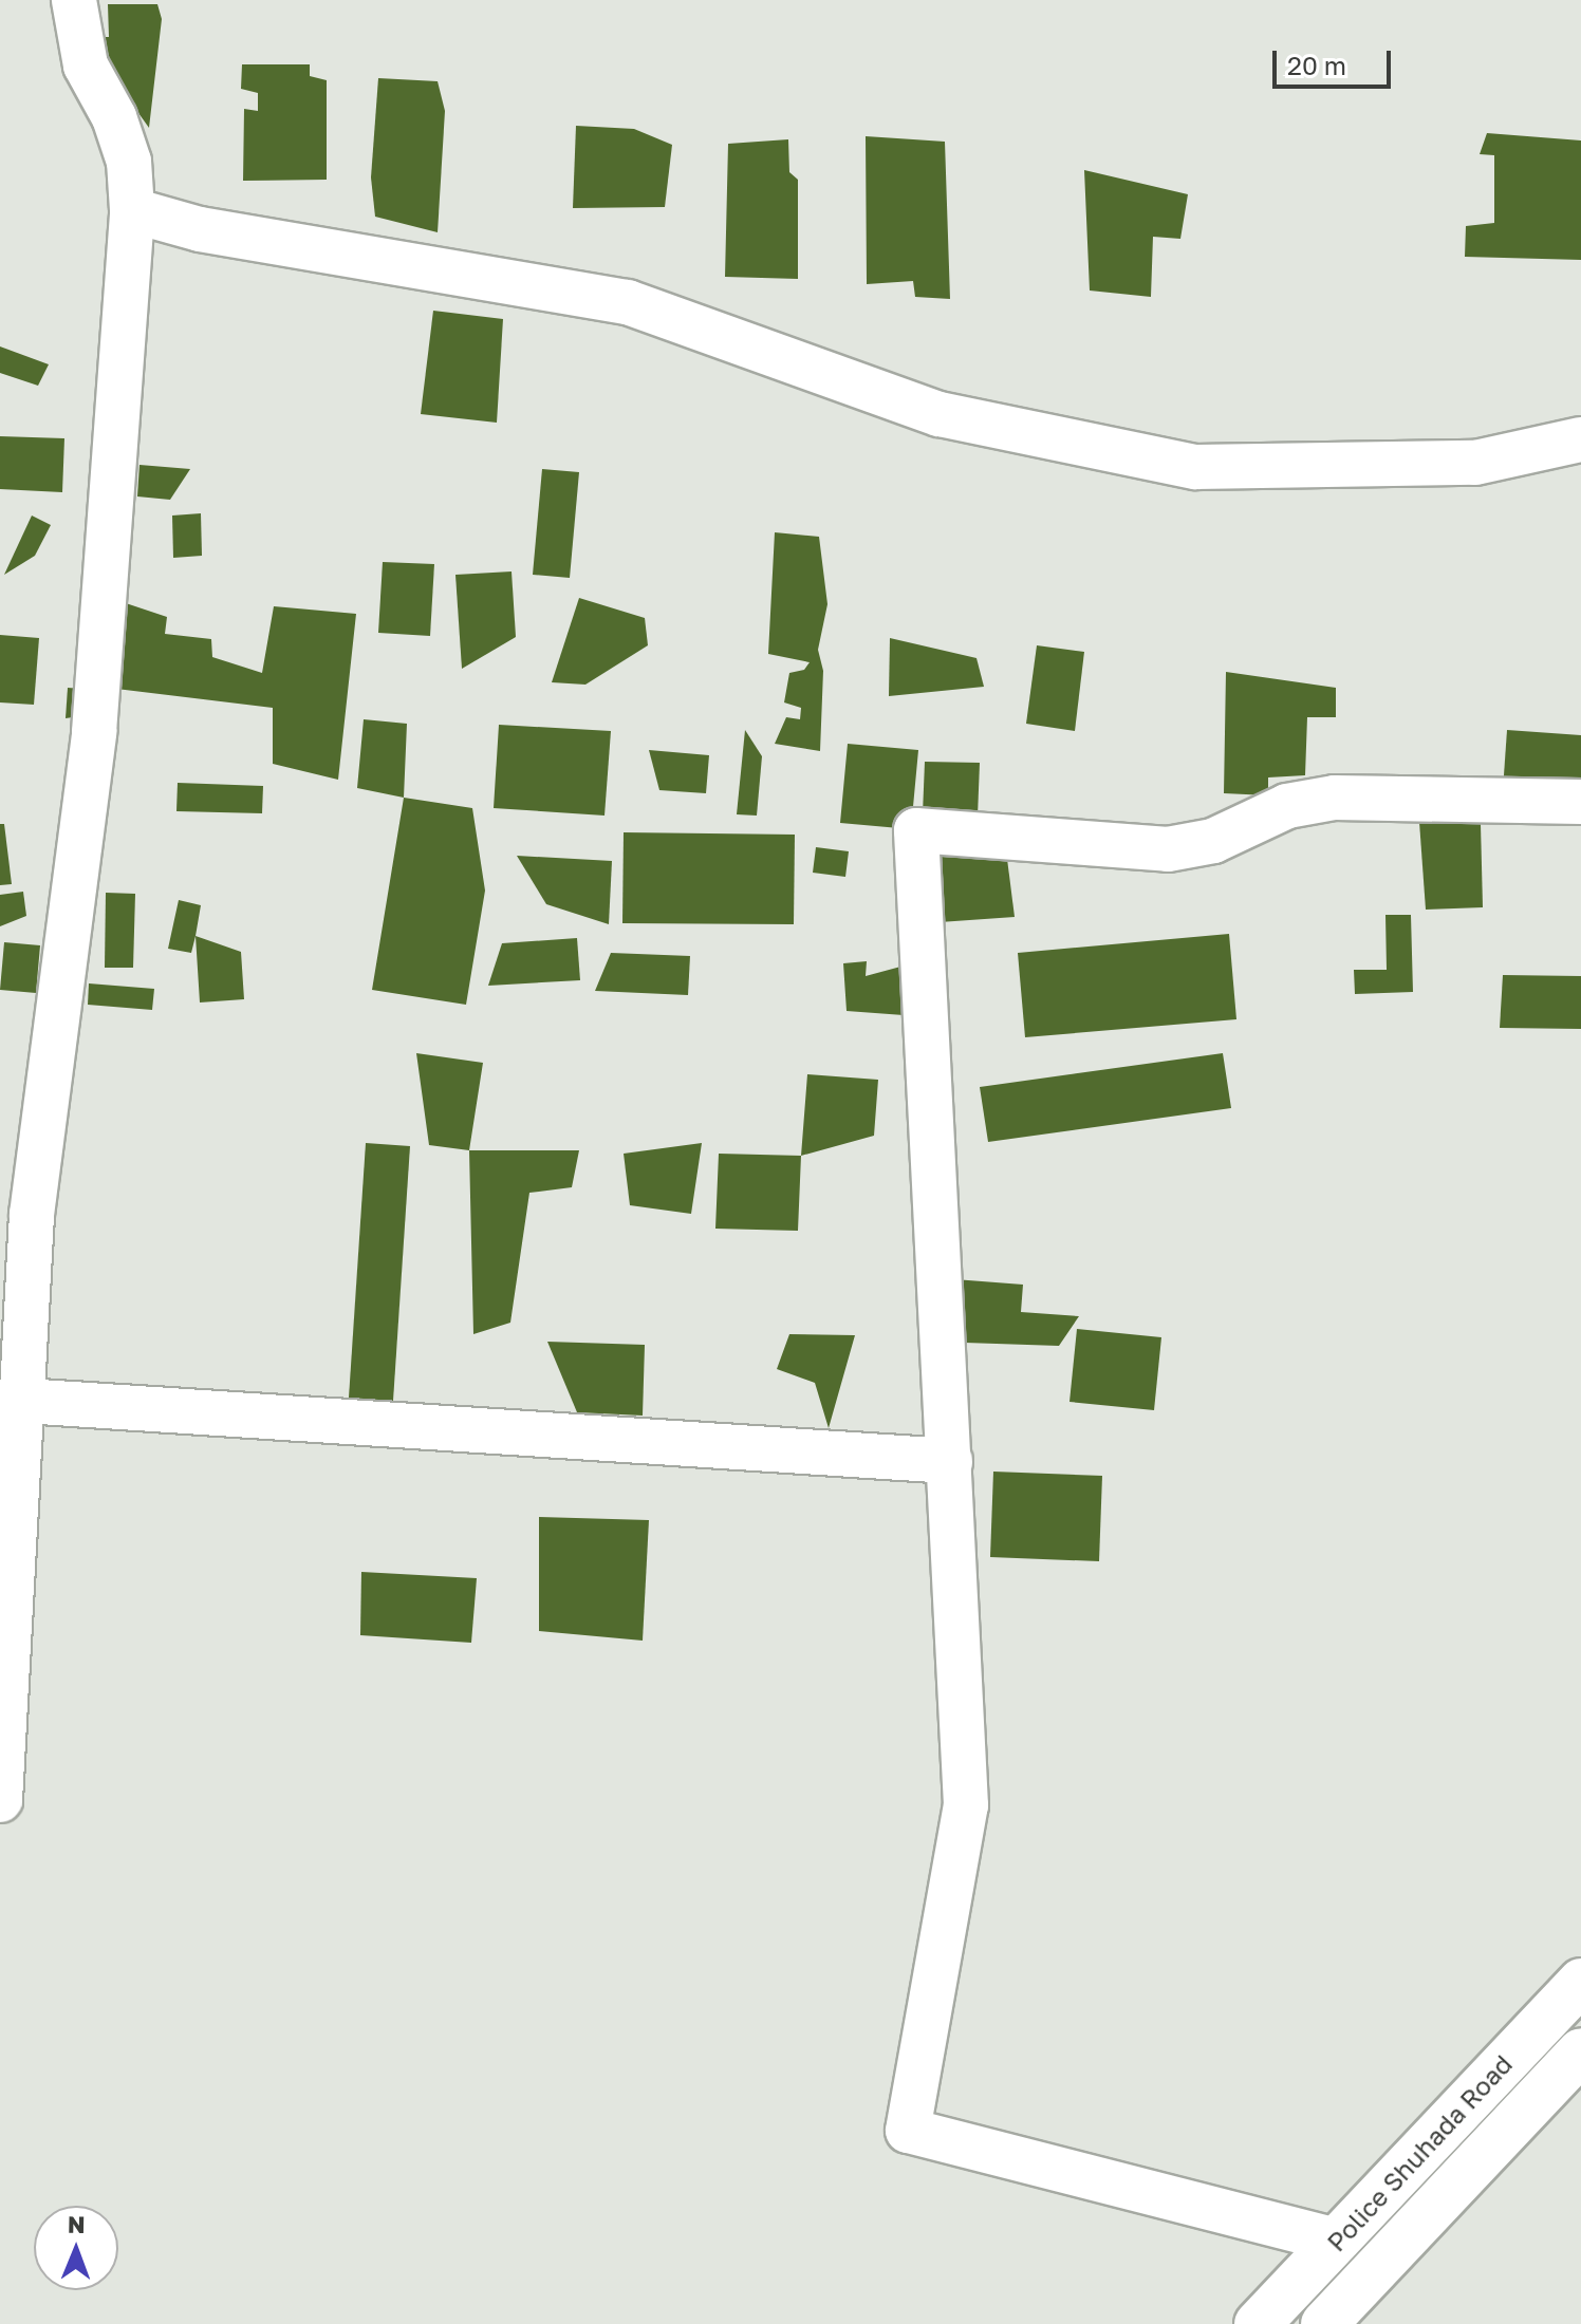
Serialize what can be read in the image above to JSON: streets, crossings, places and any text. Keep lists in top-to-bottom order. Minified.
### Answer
{"streets":{"main road":["Police Shuhada Road"]},"scale_bar":"20 m","north":"top"}
